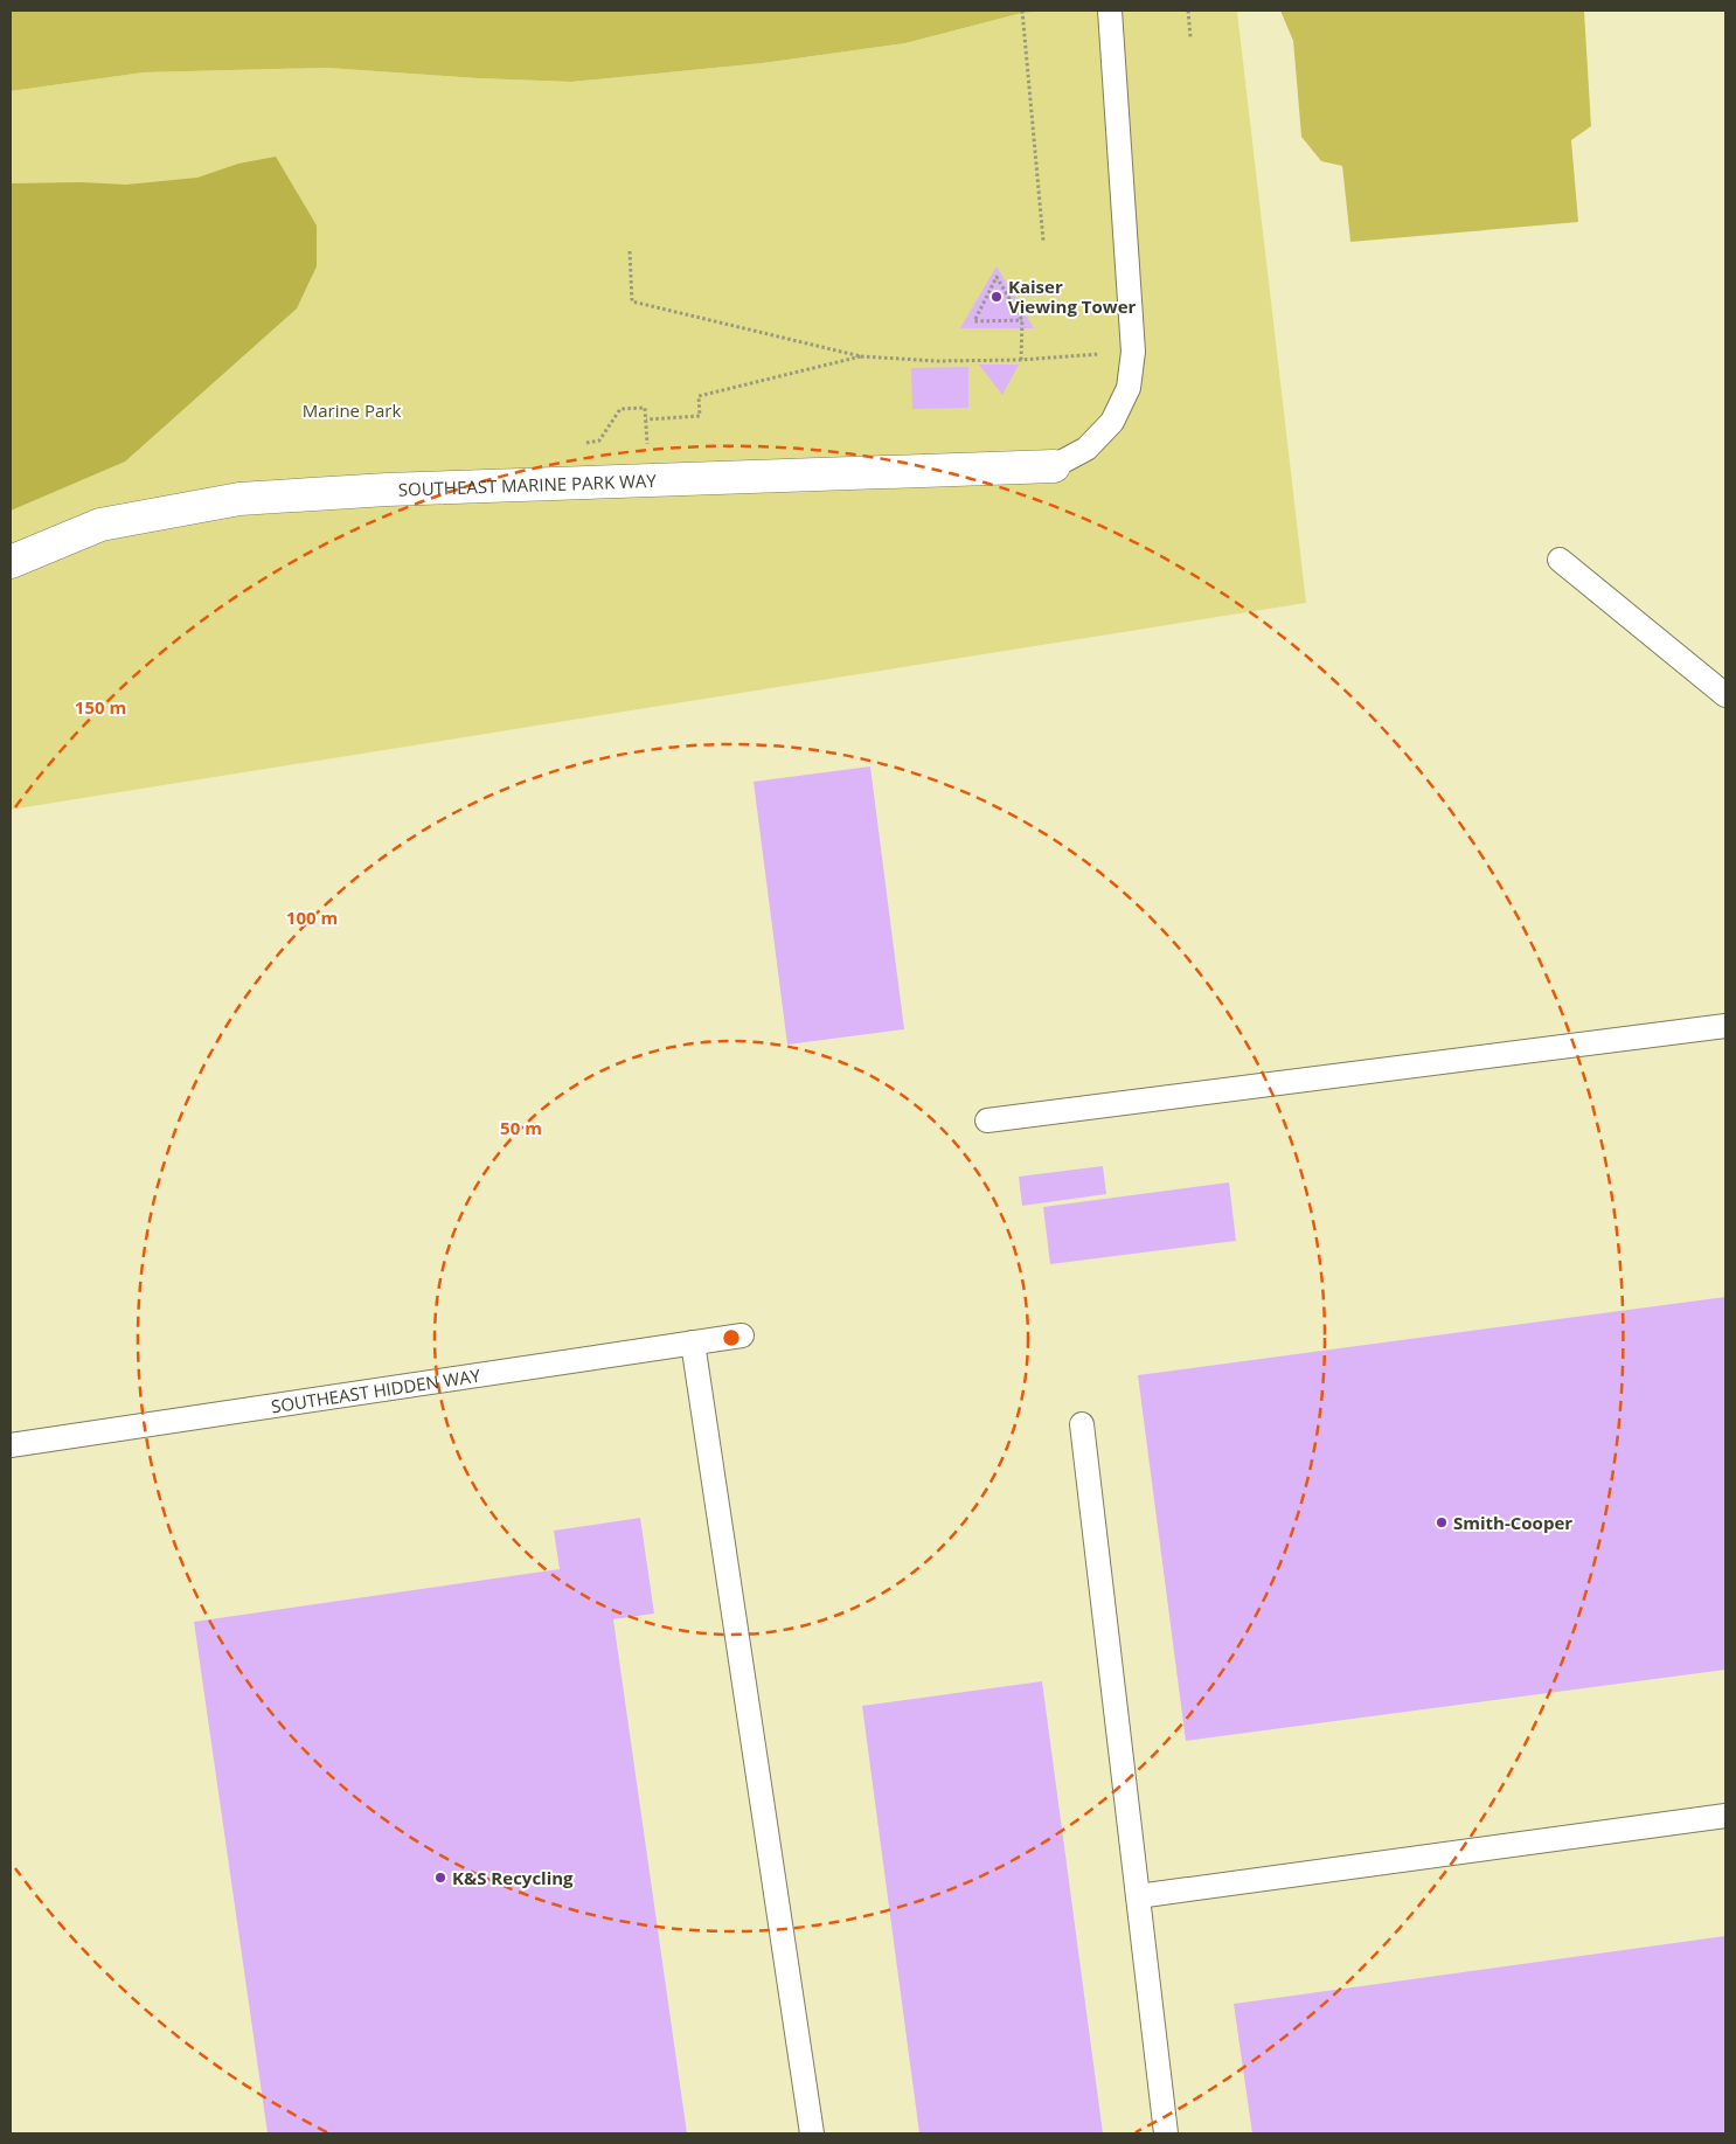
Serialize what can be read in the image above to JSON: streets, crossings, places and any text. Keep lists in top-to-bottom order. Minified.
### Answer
{"streets":{"street":["SOUTHEAST MARINE PARK WAY"],"lane":["SOUTHEAST HIDDEN WAY"]},"parks":["Marine Park"],"places":["Kaiser Viewing Tower","Smith-Cooper","K&S Recycling"],"rings":["150 m","100 m","50 m"]}
